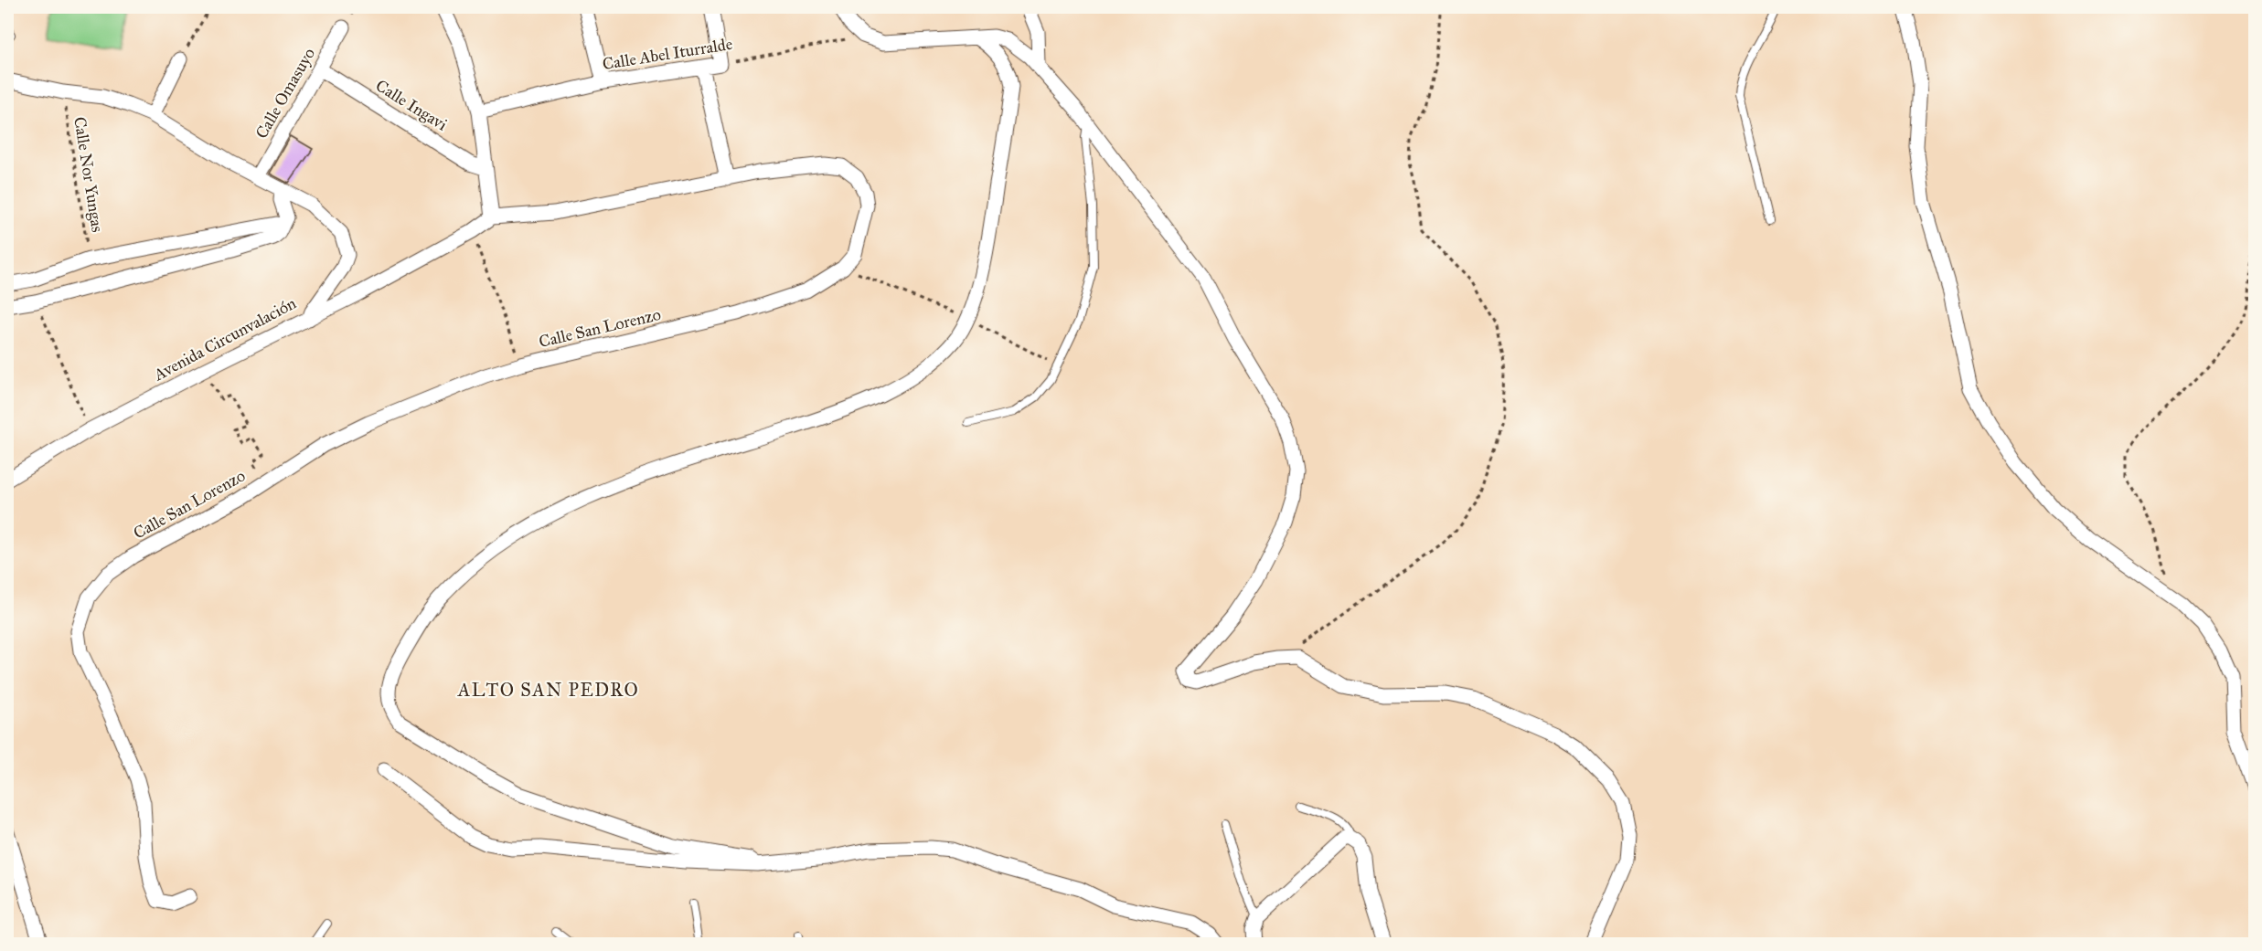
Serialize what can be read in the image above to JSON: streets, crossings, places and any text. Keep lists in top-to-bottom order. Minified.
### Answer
{"streets":{"street":["Calle Abel Iturralde","Calle Omasuyo","Calle Ingavi","Calle San Lorenzo","Avenida Circunvalación"],"path":["Calle Nor Yungas"]},"crossings":[["Calle Omasuyo","Calle Ingavi"],["Calle Omasuyo","Avenida Circunvalación"],["Calle Nor Yungas","Avenida Circunvalación"]],"districts":["ALTO SAN PEDRO"]}
